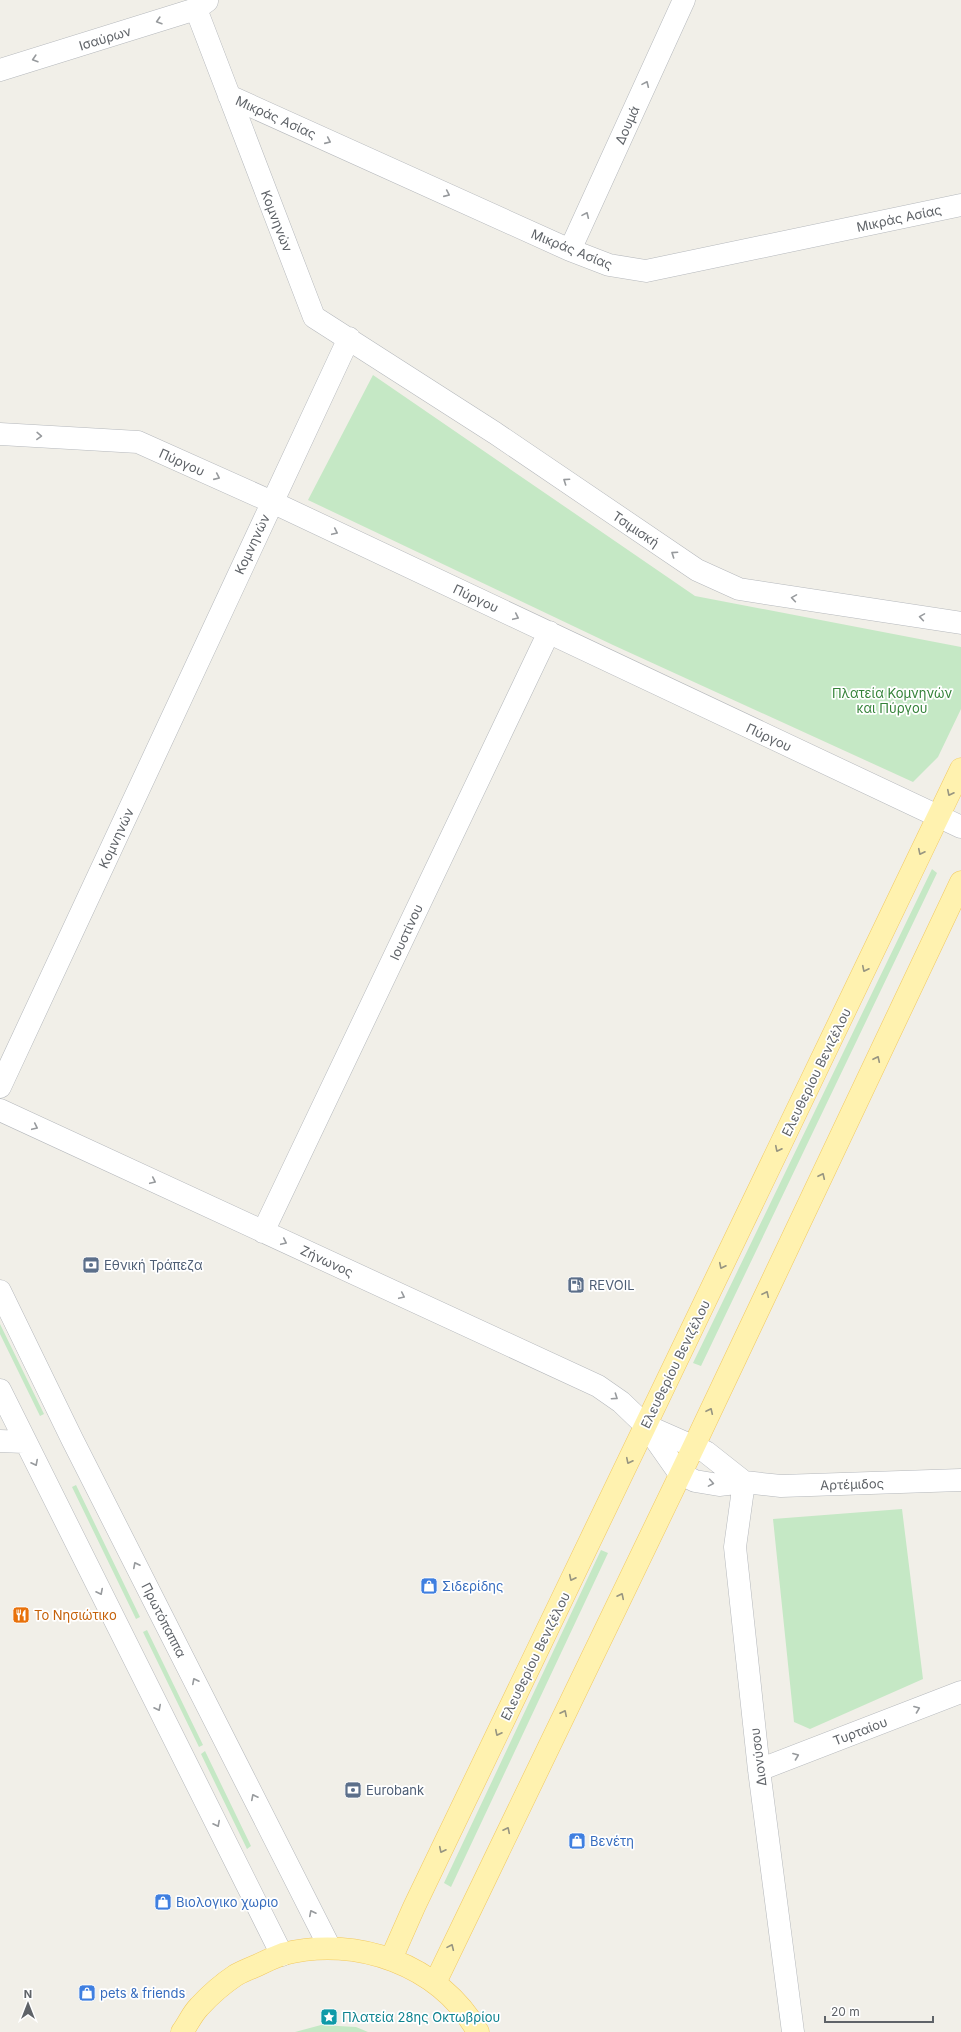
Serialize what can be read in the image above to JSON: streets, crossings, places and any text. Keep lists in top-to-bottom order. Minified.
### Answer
{"streets":{"main road":["Ελευθερίου Βενιζέλου"],"street":["Ισαύρων","Μικράς Ασίας","Δουμά","Κομνηνών","Πύργου","Τσιμισκή","Ιουστίνου","Ζήνωνος","Αρτέμιδος","Πρωτόπαππα","Τυρταίου","Διονύσου"]},"crossings":[["Ισαύρων","Κομνηνών"],["Μικράς Ασίας","Δουμά"],["Μικράς Ασίας","Κομνηνών"],["Κομνηνών","Πύργου"],["Κομνηνών","Τσιμισκή"],["Πύργου","Ιουστίνου"],["Πύργου","Ελευθερίου Βενιζέλου"],["Ιουστίνου","Ζήνωνος"],["Ελευθερίου Βενιζέλου","Ζήνωνος"],["Αρτέμιδος","Διονύσου"],["Τυρταίου","Διονύσου"]],"one_way":["Ισαύρων","Μικράς Ασίας","Δουμά","Πύργου","Τσιμισκή","Ζήνωνος","Τυρταίου"],"parks":["Πλατεία Κομνηνών και Πύργου"],"places":{"bank":["Εθνική Τράπεζα","Eurobank"],"fuel station":["REVOIL"],"shop":["Σιδερίδης","Βενέτη","Βιολογικο χωριο","pets & friends"],"restaurant":["Το Νησιώτικο"],"place":["Πλατεία 28ης Οκτωβρίου"]},"scale_bar":"20 m","north":"top"}
